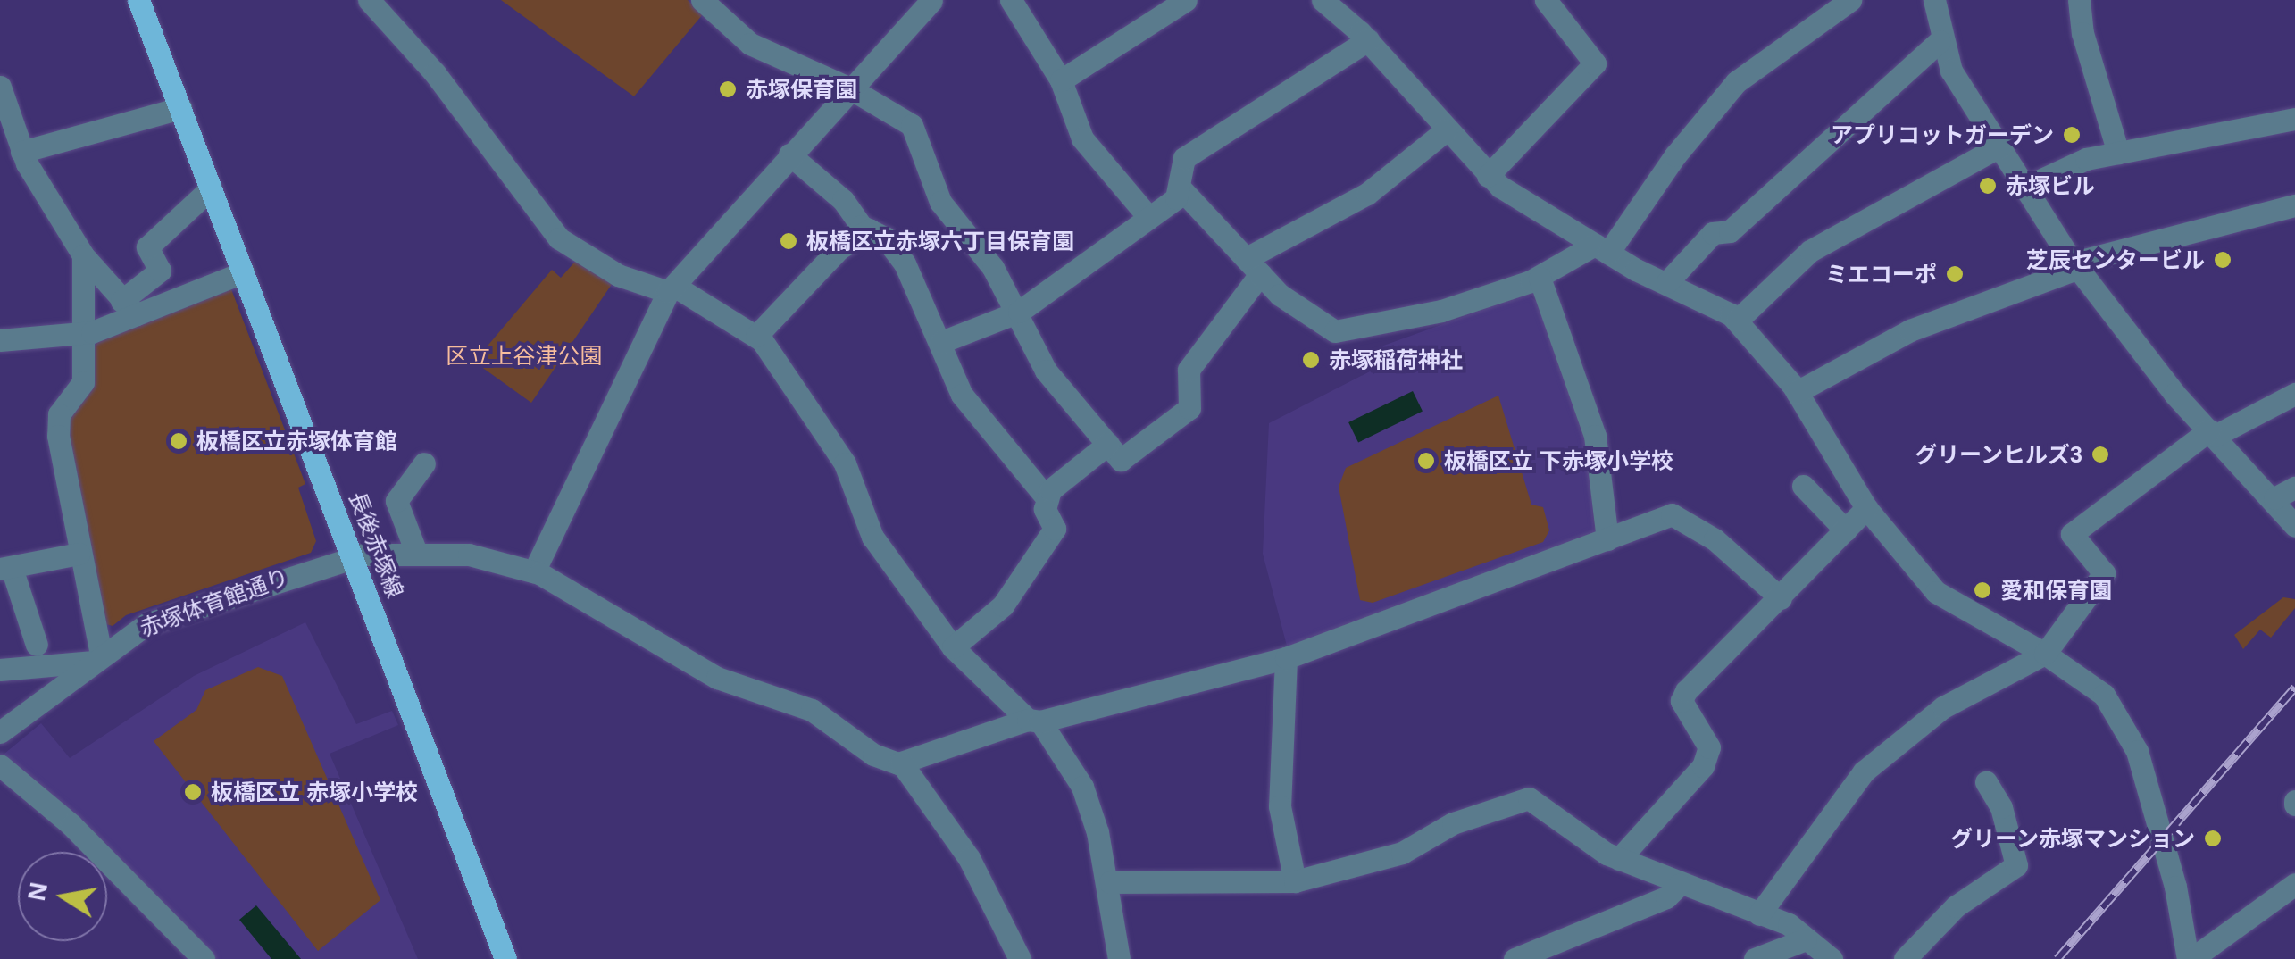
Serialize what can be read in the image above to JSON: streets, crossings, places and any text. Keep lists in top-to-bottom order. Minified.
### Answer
{"streets":{"main road":["長後赤塚線"],"street":["赤塚体育館通り"]},"crossings":[["長後赤塚線","赤塚体育館通り"]],"parks":["区立上谷津公園"],"places":["赤塚保育園","アプリコットガーデン","赤塚ビル","板橋区立赤塚六丁目保育園","芝辰センタービル","ミエコーポ","赤塚稲荷神社","板橋区立赤塚体育館","グリーンヒルズ3","板橋区立 下赤塚小学校","愛和保育園","板橋区立 赤塚小学校","グリーン赤塚マンション"],"north":"left"}
